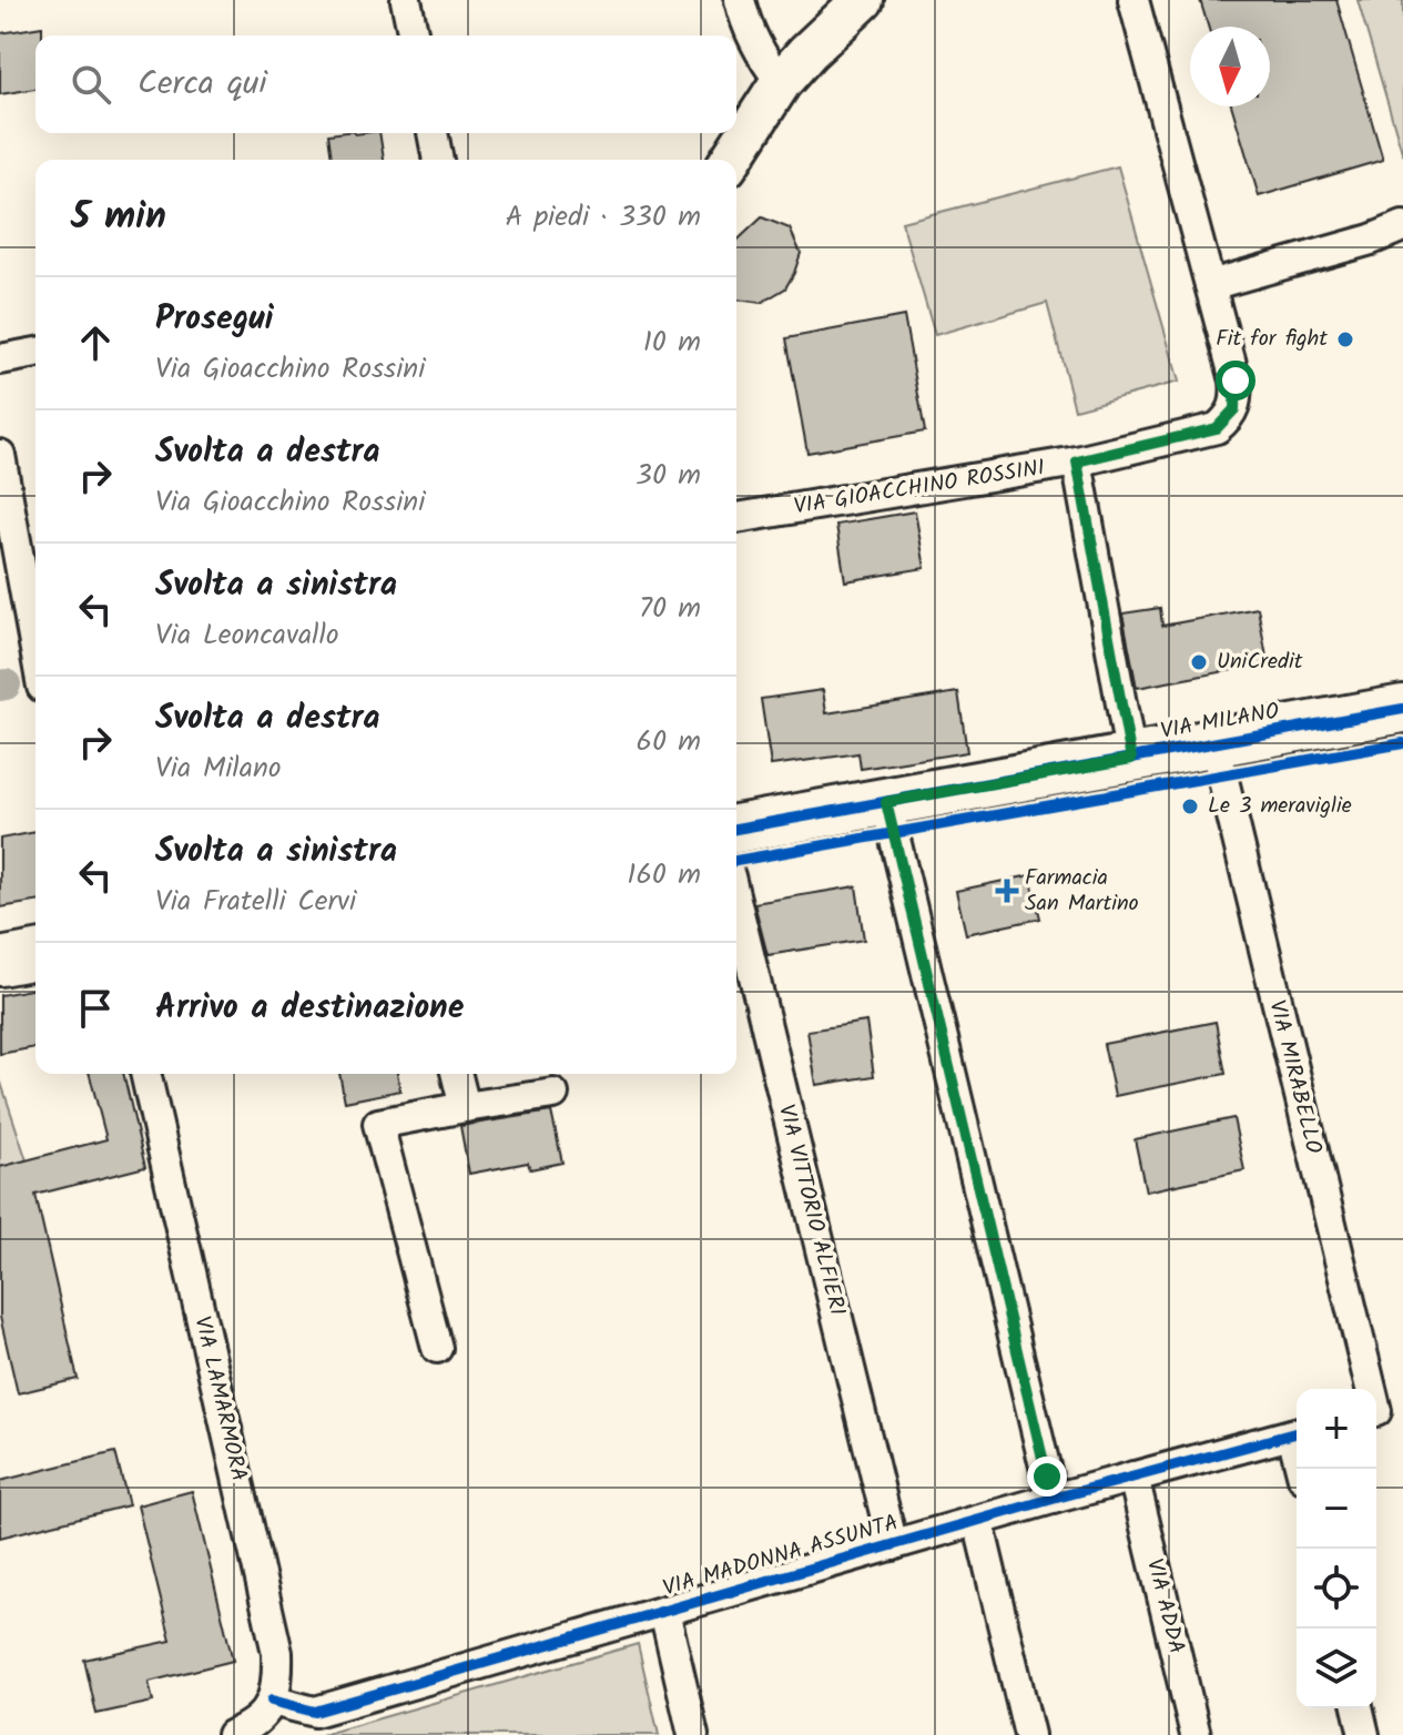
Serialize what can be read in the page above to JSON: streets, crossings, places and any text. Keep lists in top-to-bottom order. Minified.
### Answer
{"streets":{"main road":["VIA MILANO"],"street":["VIA GIOACCHINO ROSSINI","VIA MIRABELLO","VIA VITTORIO ALFIERI","VIA LAMARMORA","VIA MADONNA ASSUNTA","VIA ADDA"]},"crossings":[["VIA MILANO","VIA MIRABELLO"],["VIA VITTORIO ALFIERI","VIA MADONNA ASSUNTA"],["VIA LAMARMORA","VIA MADONNA ASSUNTA"],["VIA MADONNA ASSUNTA","VIA ADDA"]],"places":{"other":["Fit for fight","UniCredit","Le 3 meraviglie"],"health":["Farmacia San Martino"]},"north":"bottom","page":{"search":"Cerca qui","heading":["5 min","A piedi · 330 m"],"list":[["Prosegui","Via Gioacchino Rossini","10 m"],["Svolta a destra","Via Gioacchino Rossini","30 m"],["Svolta a sinistra","Via Leoncavallo","70 m"],["Svolta a destra","Via Milano","60 m"],["Svolta a sinistra","Via Fratelli Cervi","160 m"],"Arrivo a destinazione"],"map_buttons":["+","−"]}}
